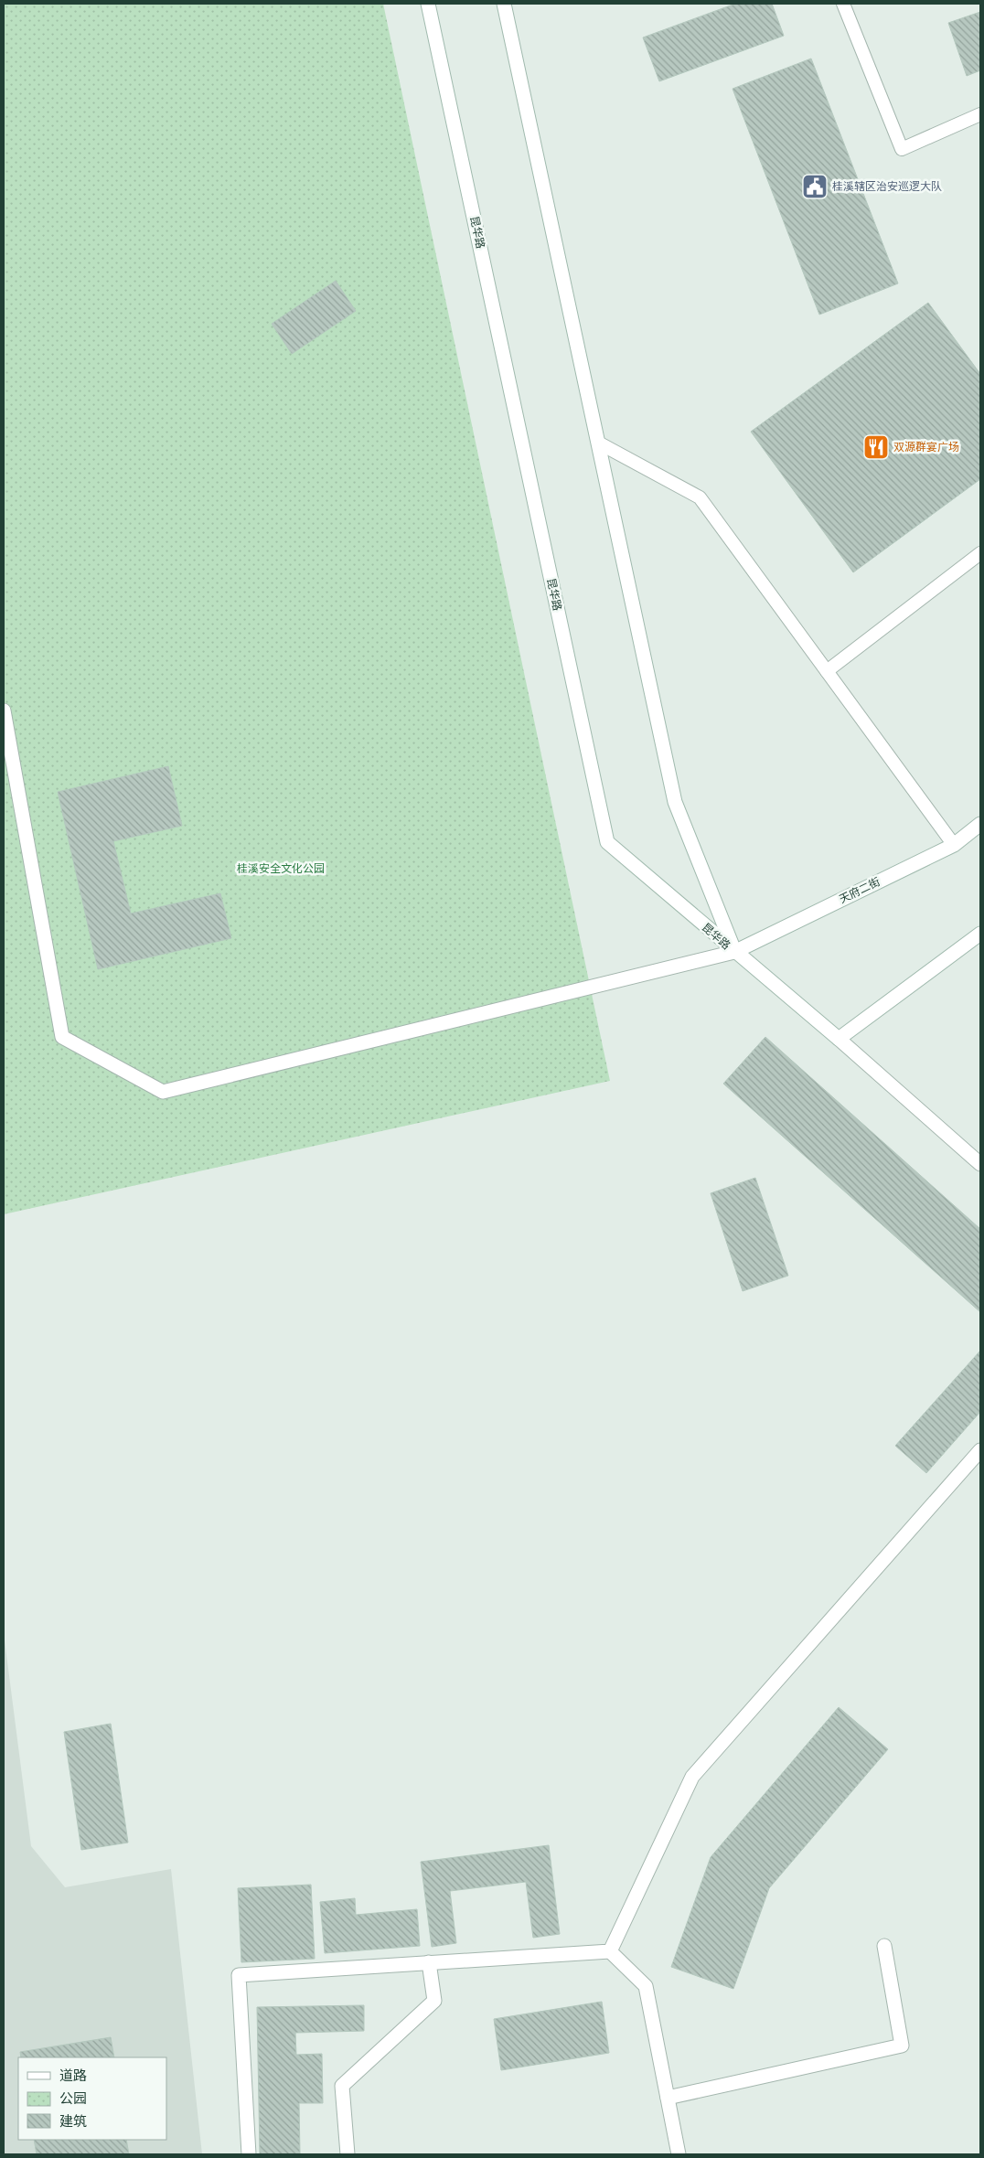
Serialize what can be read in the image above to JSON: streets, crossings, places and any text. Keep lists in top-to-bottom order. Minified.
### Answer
{"streets":{"street":["昆华路","天府二街"]},"crossings":[["昆华路","天府二街"]],"parks":["桂溪安全文化公园"],"places":{"public building":["桂溪辖区治安巡逻大队"],"restaurant":["双源群宴广场"]},"legend":["道路","公园","建筑"]}
